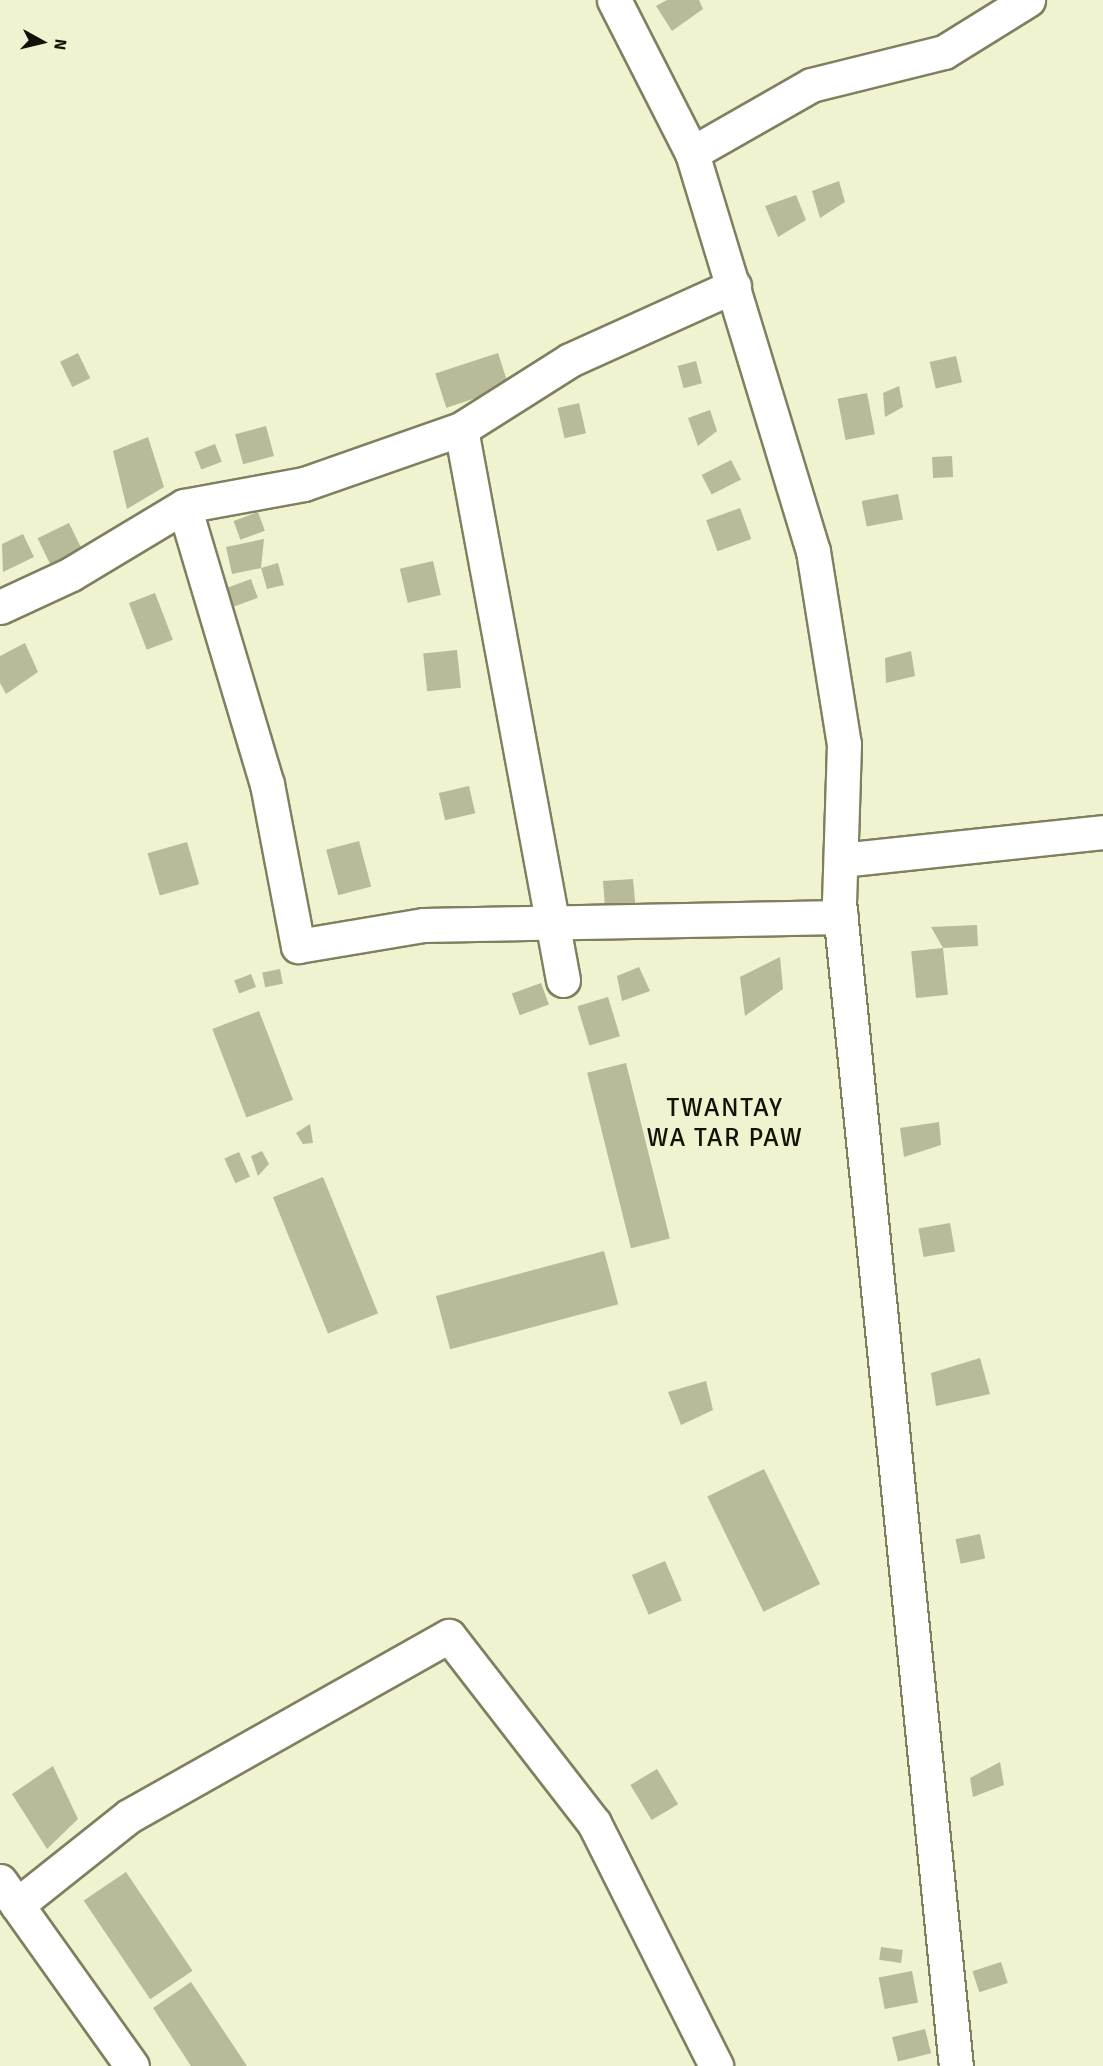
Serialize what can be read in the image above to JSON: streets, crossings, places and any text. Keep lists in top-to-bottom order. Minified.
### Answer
{"districts":["TWANTAY WA TAR PAW"],"north":"right"}
